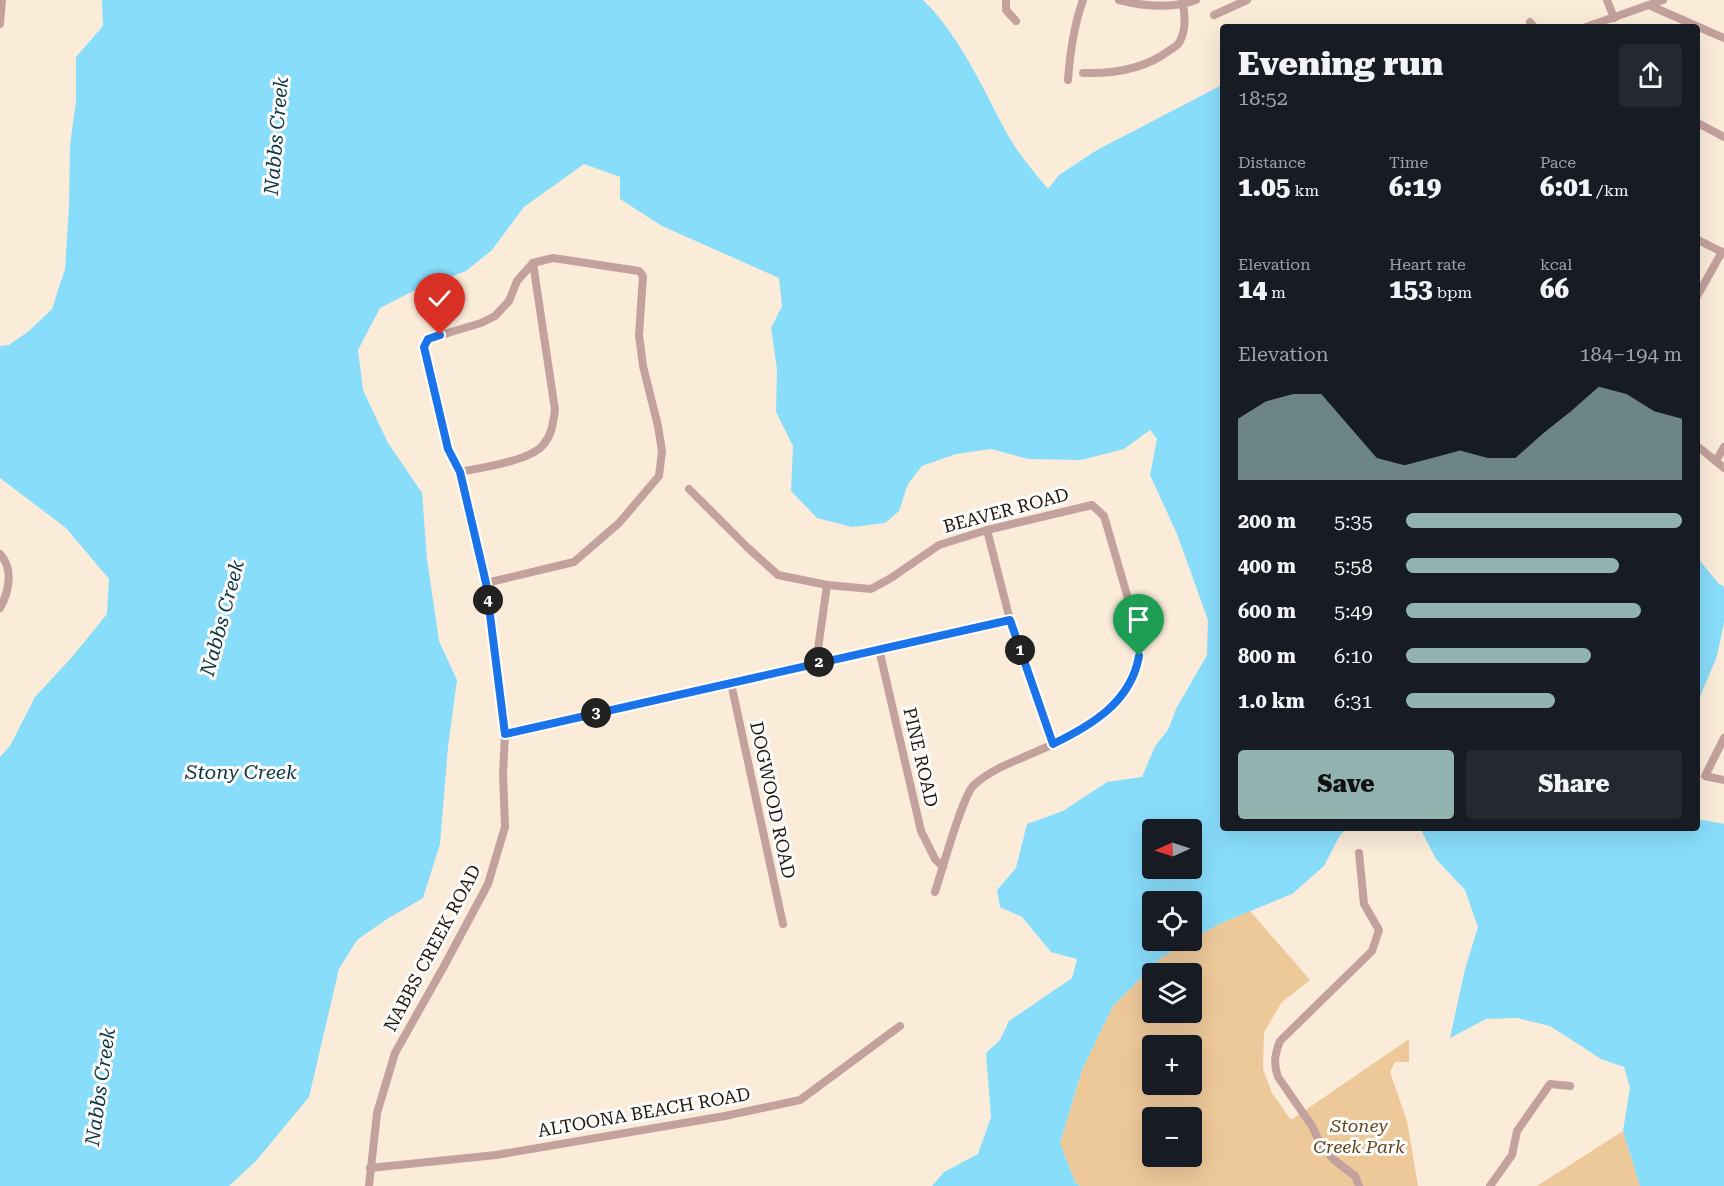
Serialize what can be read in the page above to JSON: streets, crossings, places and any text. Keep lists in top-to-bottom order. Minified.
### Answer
{"streets":{"street":["BEAVER ROAD","PINE ROAD","DOGWOOD ROAD","NABBS CREEK ROAD","ALTOONA BEACH ROAD"]},"crossings":[["NABBS CREEK ROAD","ALTOONA BEACH ROAD"]],"water":["Nabbs Creek","Stony Creek"],"parks":["Stoney Creek Park"],"north":"left","page":{"heading":["Evening run","18:52"],"stats":[["Distance","1.05 km"],["Time","6:19"],["Pace","6:01 /km"],["Elevation","14 m"],["Heart rate","153 bpm"],["kcal","66"]],"chart":["Elevation","184–194 m"],"list":[{"name":"200 m","note":"5:35"},{"name":"400 m","note":"5:58"},{"name":"600 m","note":"5:49"},{"name":"800 m","note":"6:10"},{"name":"1.0 km","note":"6:31"}],"pins":["4","1","2","3"],"buttons":["Save","Share"],"map_buttons":["+","−"]}}
